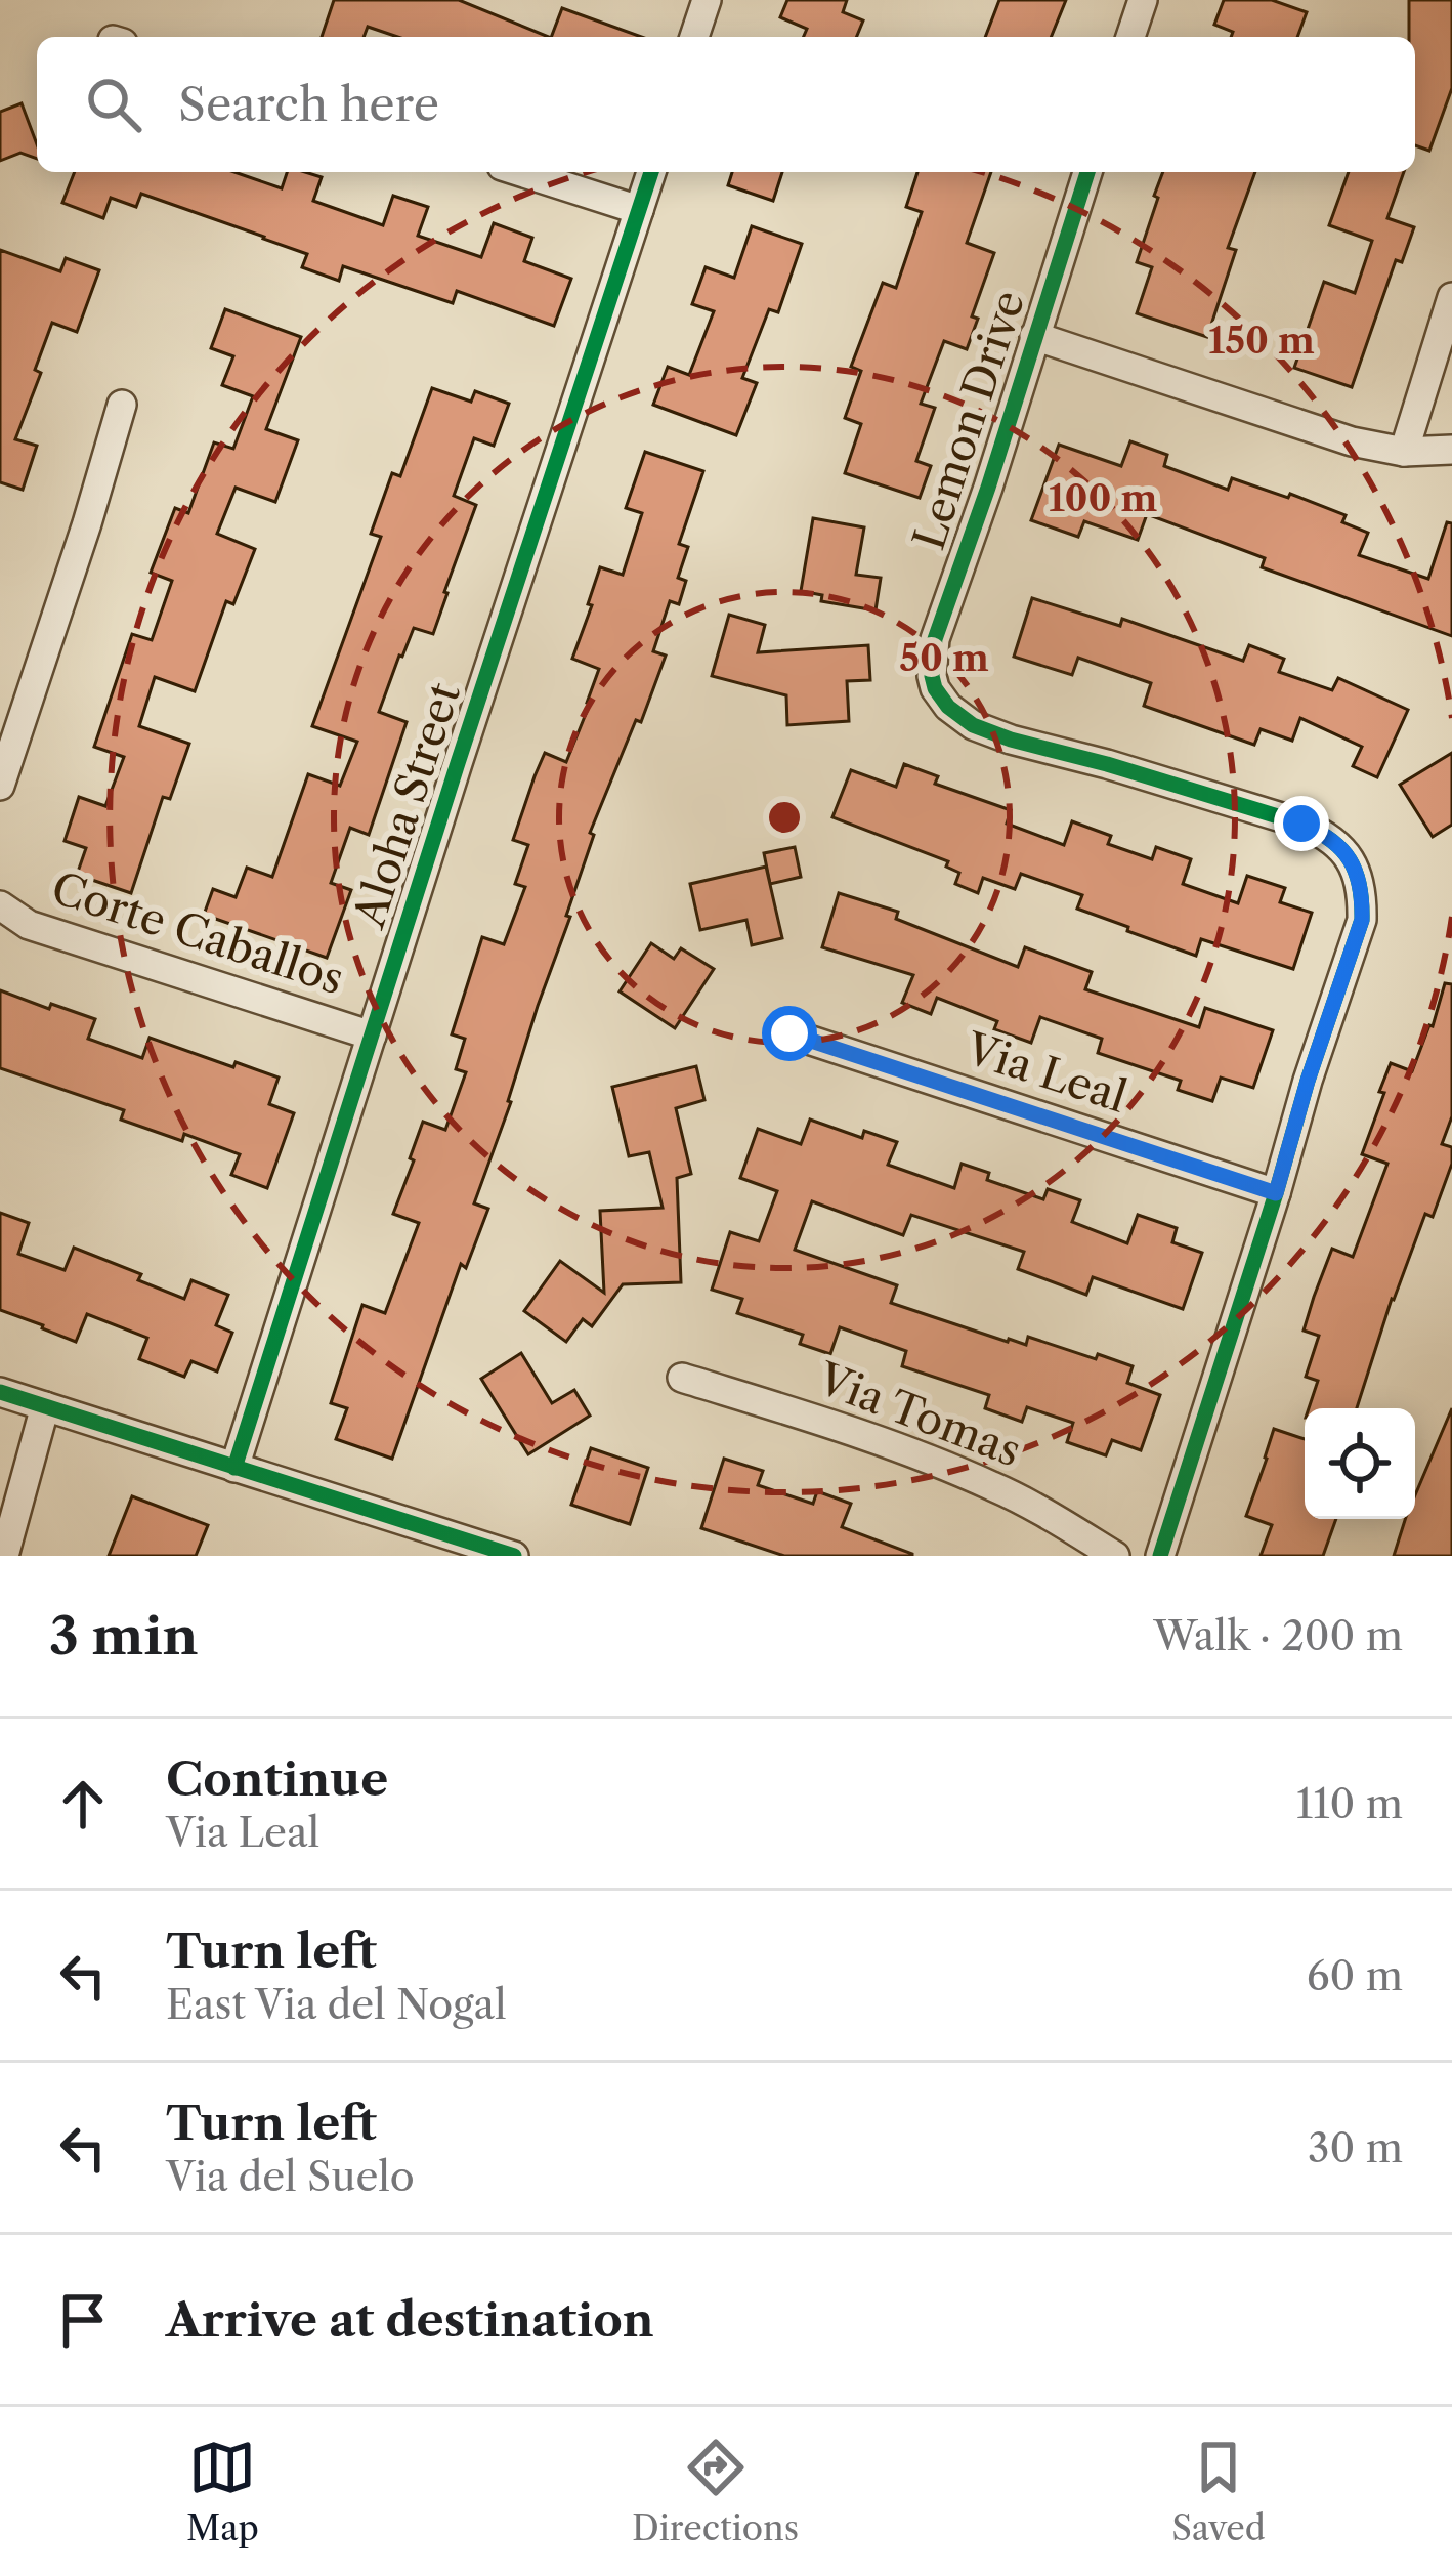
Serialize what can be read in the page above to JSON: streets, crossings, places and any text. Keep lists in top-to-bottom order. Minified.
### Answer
{"streets":{"street":["Lemon Drive","Aloha Street","Corte Caballos","Via Leal","Via Tomas"]},"crossings":[["Lemon Drive","Via Leal"],["Aloha Street","Corte Caballos"]],"page":{"search":"Search here","heading":["3 min","Walk · 200 m"],"list":[["Continue","Via Leal","110 m"],["Turn left","East Via del Nogal","60 m"],["Turn left","Via del Suelo","30 m"],"Arrive at destination"],"nav":["Map","Directions","Saved"]},"rings":["150 m","100 m","50 m"]}
